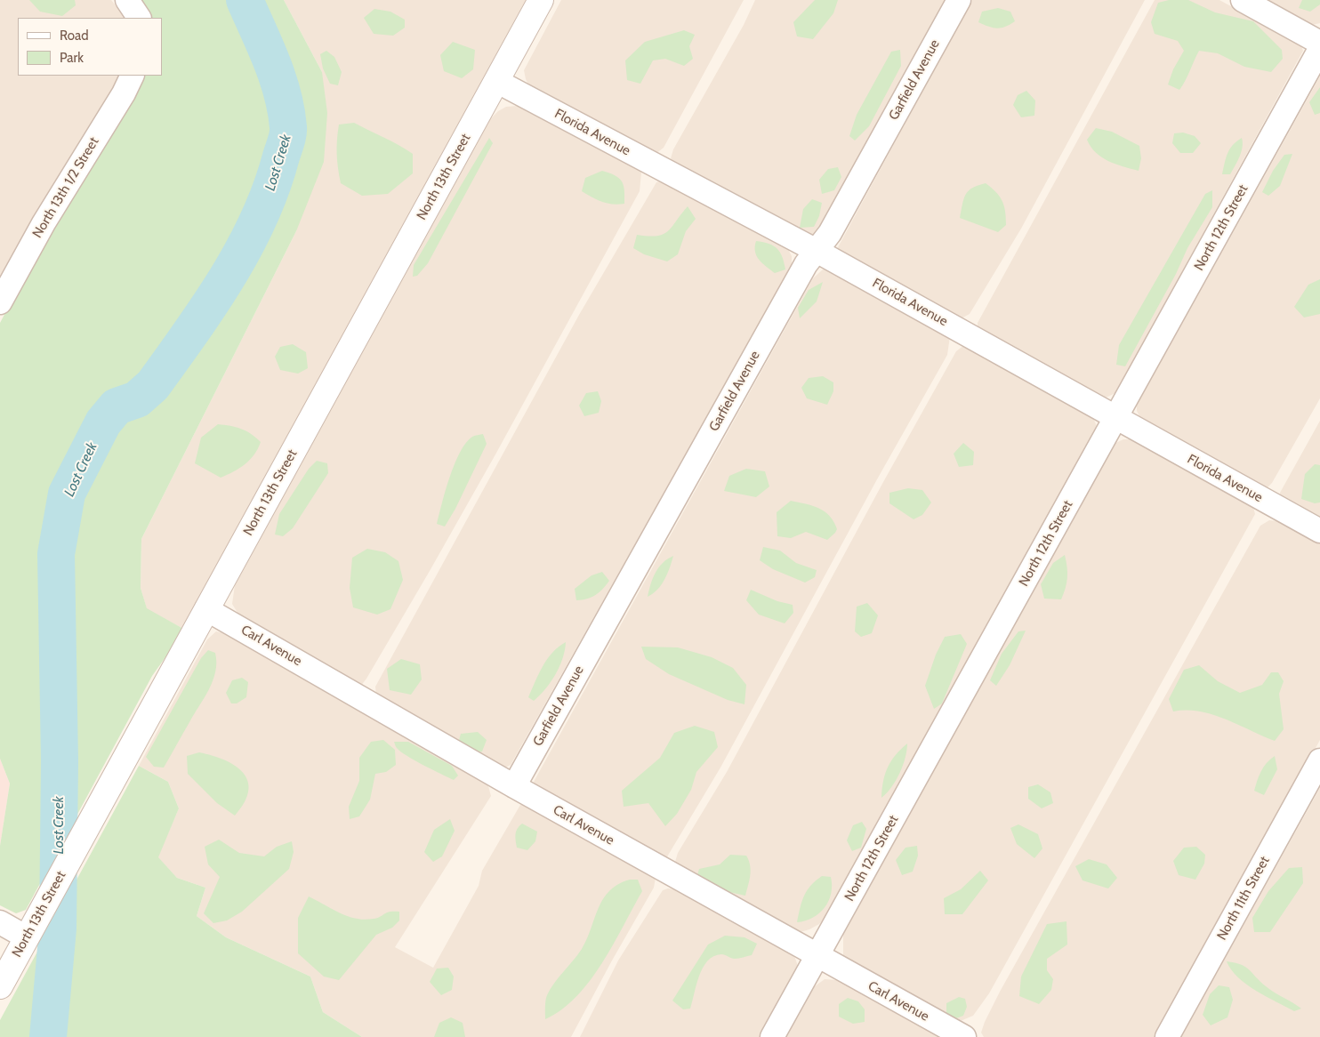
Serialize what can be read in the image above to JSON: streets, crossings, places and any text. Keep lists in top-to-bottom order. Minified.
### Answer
{"streets":{"street":["Garfield Avenue","Florida Avenue","North 13th Street","North 13th 1/2 Street","North 12th Street","Carl Avenue","North 11th Street"]},"crossings":[["Garfield Avenue","Florida Avenue"],["Garfield Avenue","Carl Avenue"],["Florida Avenue","North 13th Street"],["Florida Avenue","North 12th Street"],["North 13th Street","Carl Avenue"],["North 12th Street","Carl Avenue"]],"water":["Lost Creek"],"legend":["Road","Park"]}
